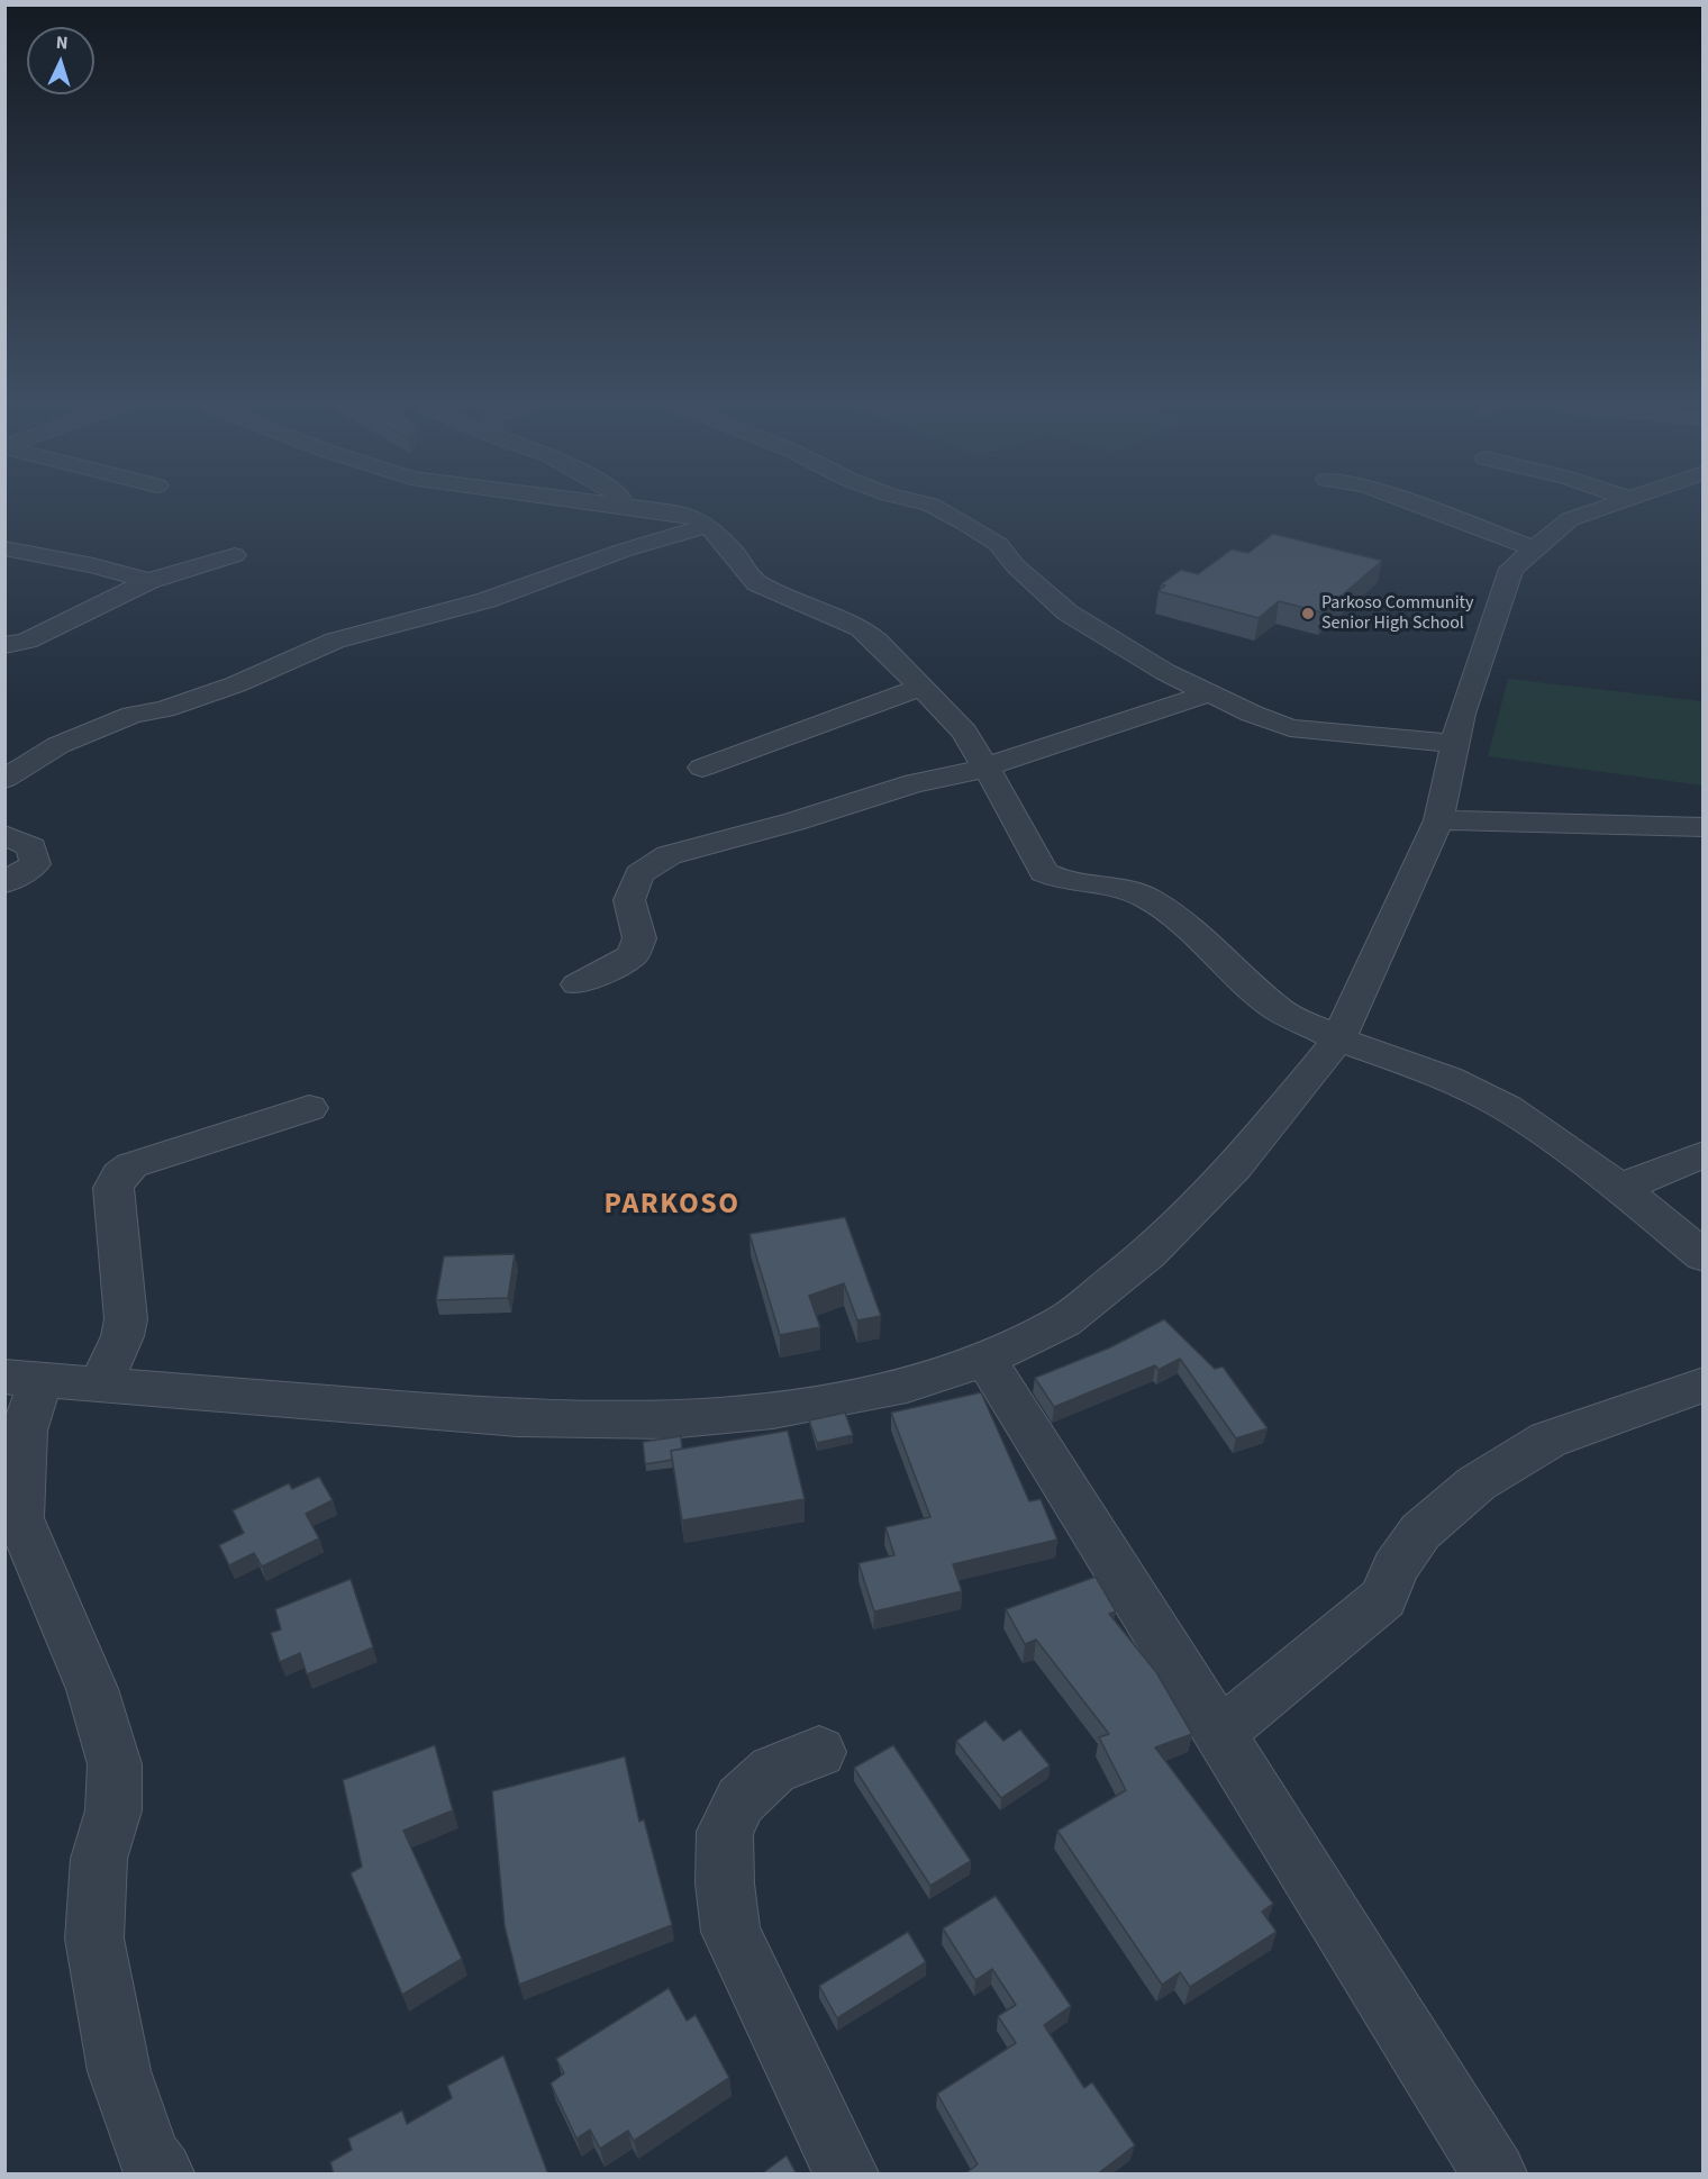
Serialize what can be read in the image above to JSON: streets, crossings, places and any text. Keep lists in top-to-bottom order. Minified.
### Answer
{"districts":["PARKOSO"],"places":["Parkoso Community Senior High School"],"north":"top"}
